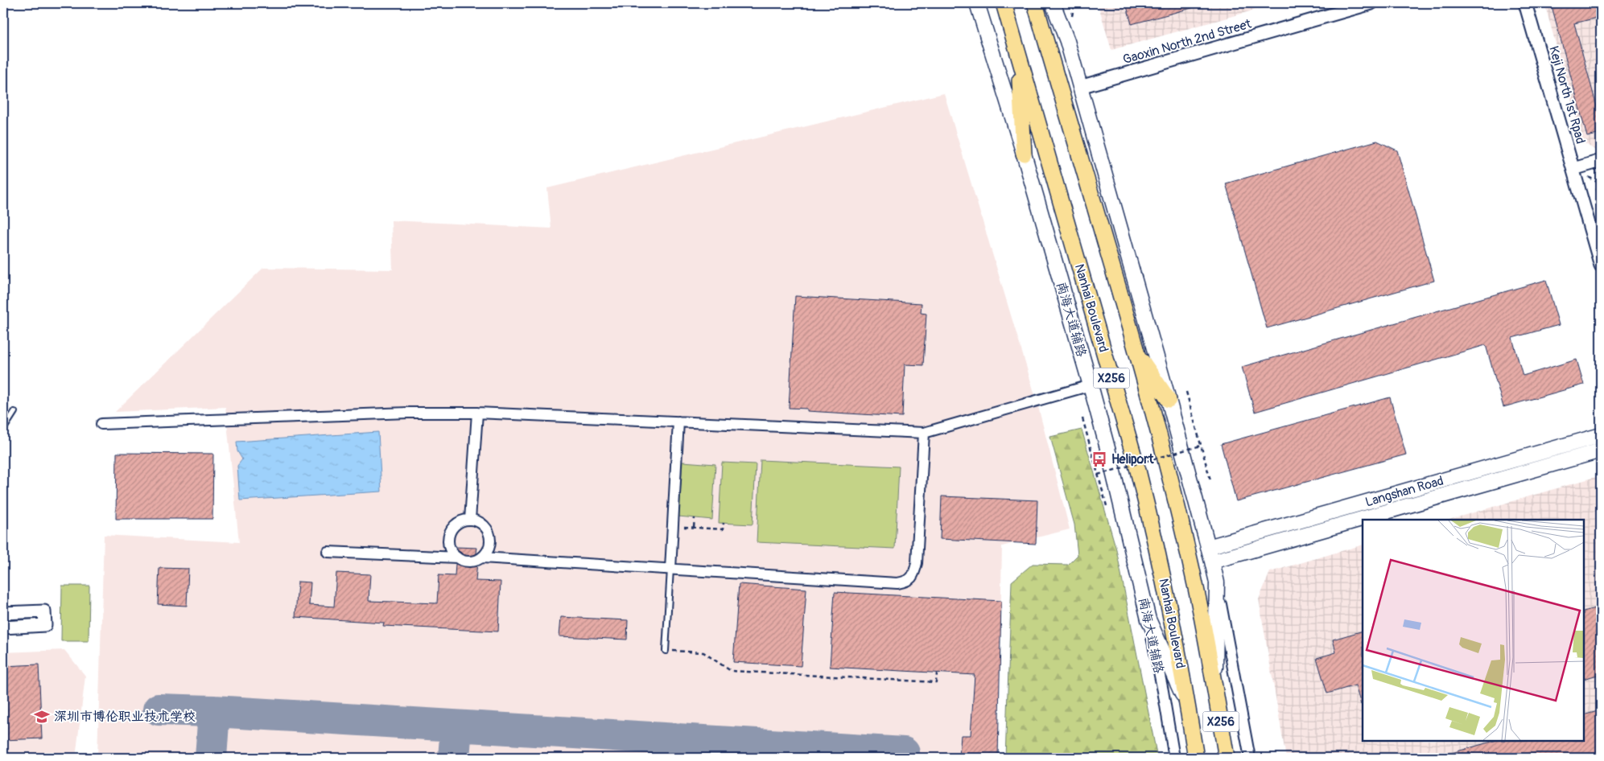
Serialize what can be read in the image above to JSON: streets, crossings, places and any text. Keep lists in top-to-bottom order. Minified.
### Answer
{"streets":{"main road":["Nanhai Boulevard","南海大道辅路","X256","Langshan Road"],"street":["Gaoxin North 2nd Street","Keji North 1st Rpad"]},"places":{"bus stop":["Heliport"],"school or university":["深圳市博伦职业技术学校"]}}
